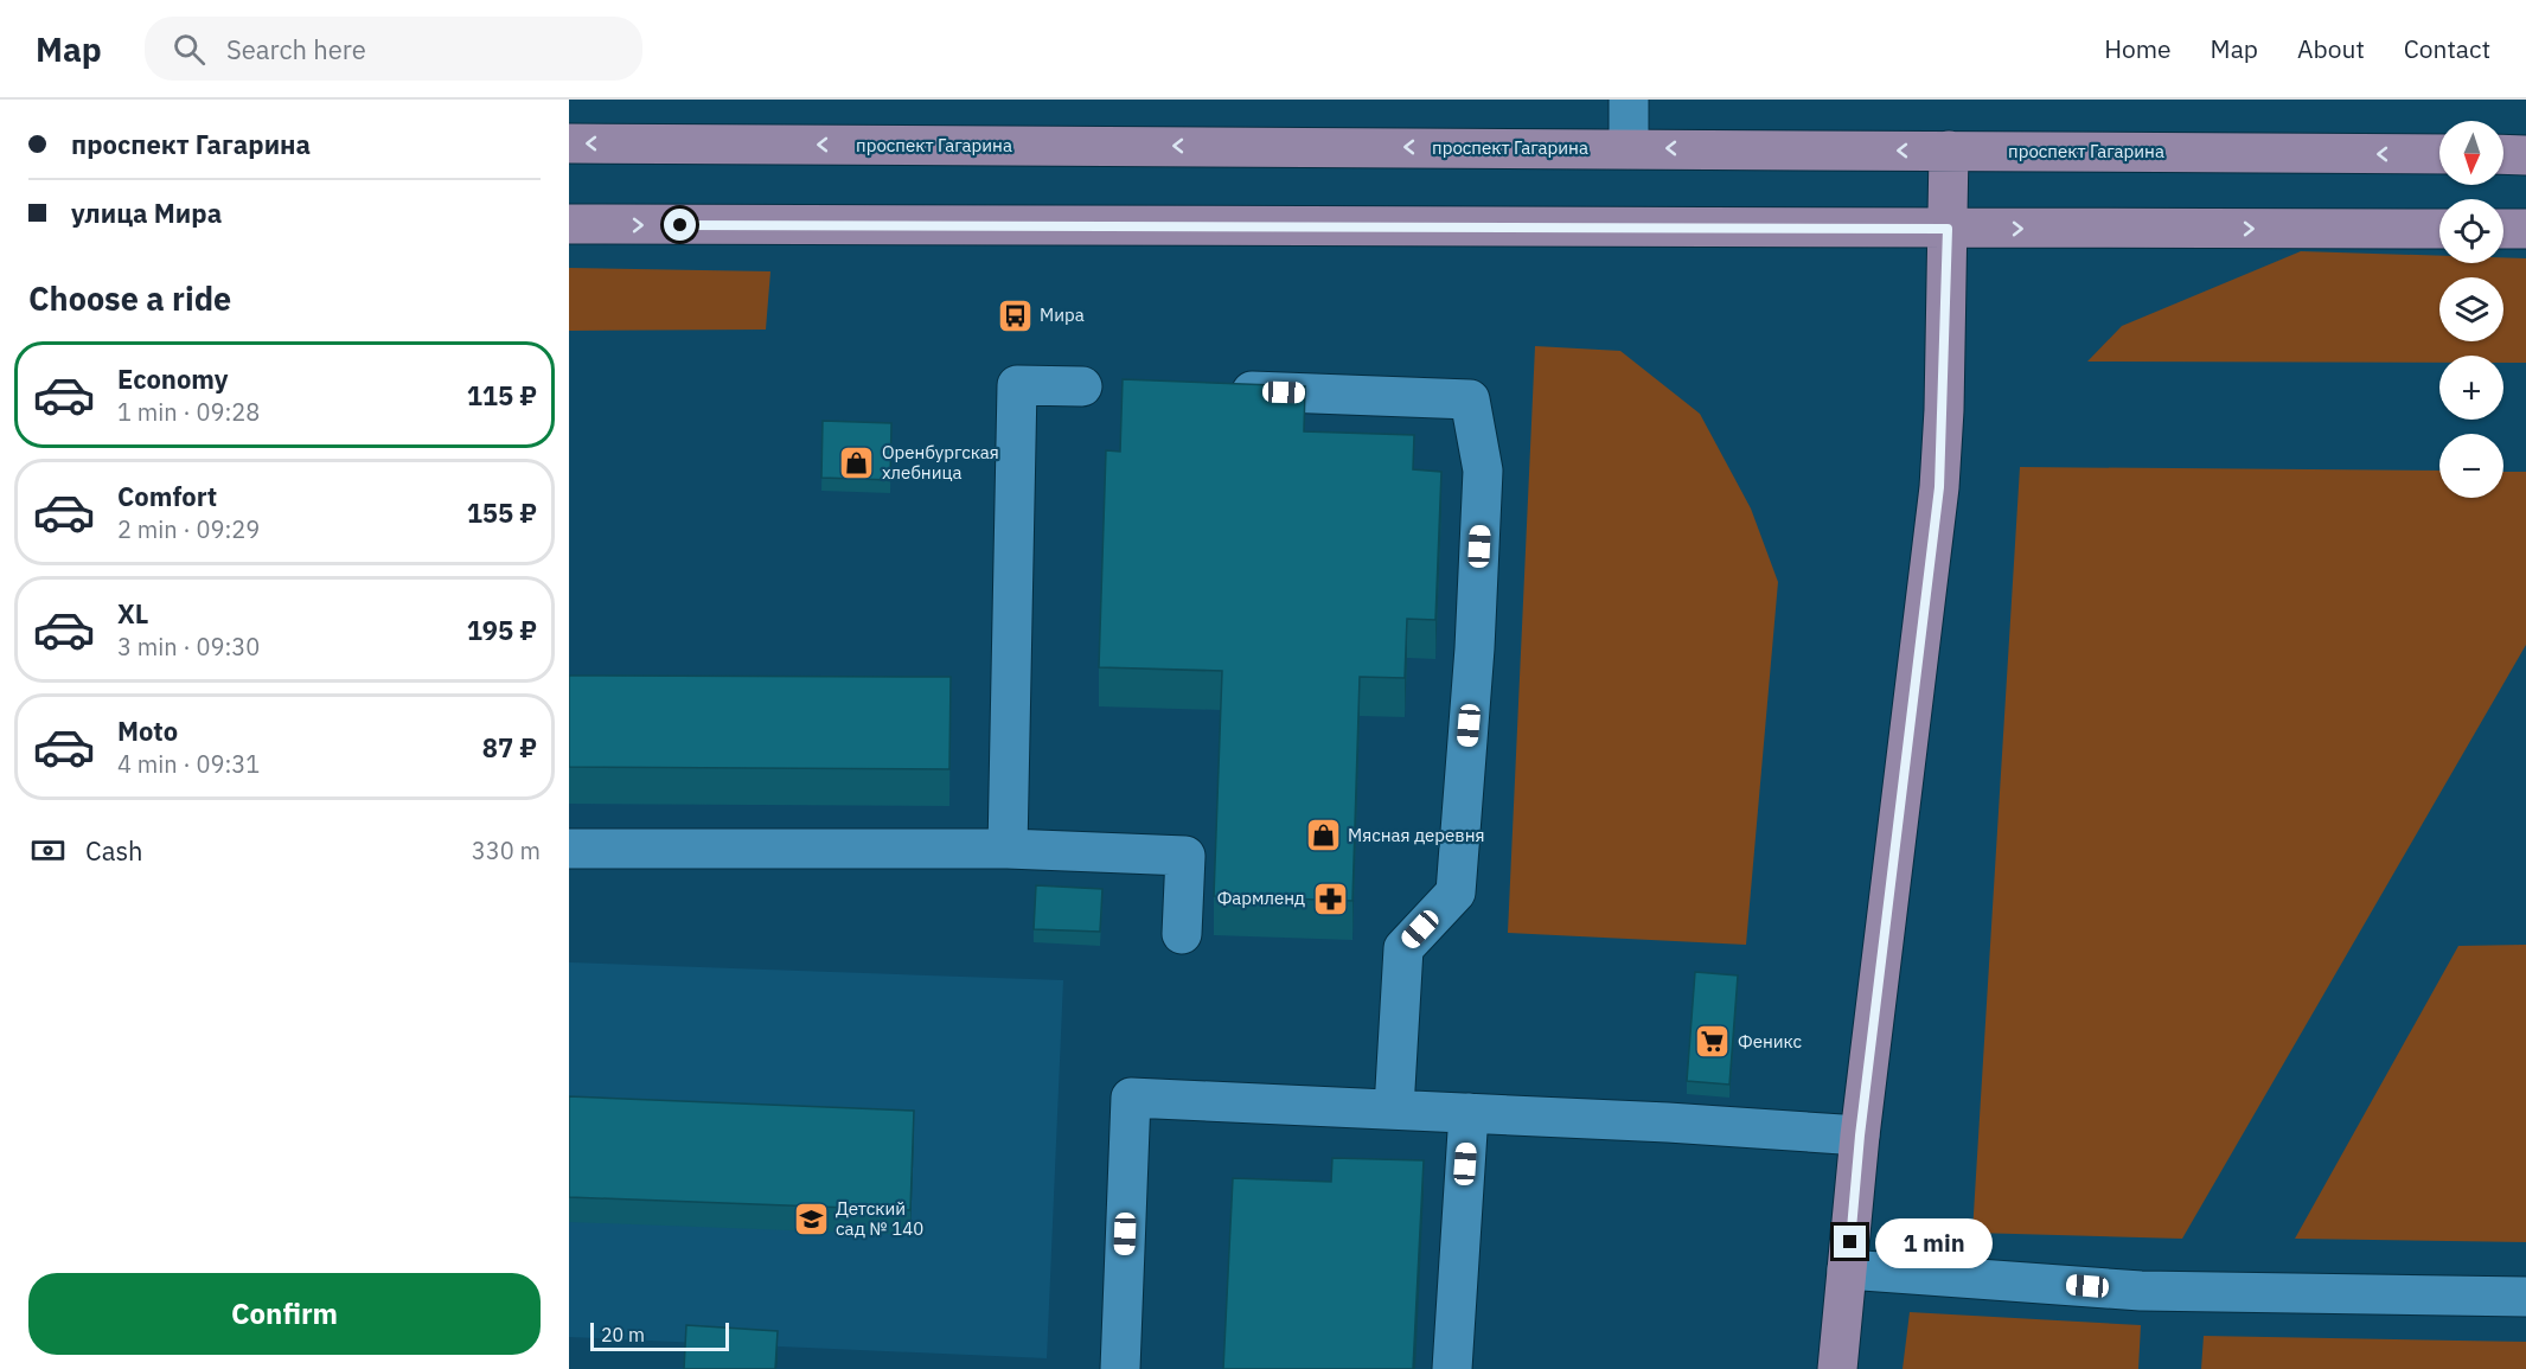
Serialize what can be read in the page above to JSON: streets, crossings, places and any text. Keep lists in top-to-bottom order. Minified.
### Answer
{"streets":{"main road":["проспект Гагарина"]},"places":{"bus stop":["Мира"],"shop":["Оренбургская хлебница","Мясная деревня"],"pharmacy":["Фармленд"],"supermarket":["Феникс"],"school or university":["Детский сад № 140"]},"scale_bar":"20 m","north":"bottom","page":{"header":"Map","search":"Search here","nav":["Home","Map","About","Contact"],"banner":["проспект Гагарина","улица Мира"],"map_buttons":["+","−"],"heading":"Choose a ride","list":[{"name":"Economy","note":"1 min · 09:28","value":"115 ₽"},{"name":"Comfort","note":"2 min · 09:29","value":"155 ₽"},{"name":"XL","note":"3 min · 09:30","value":"195 ₽"},{"name":"Moto","note":"4 min · 09:31","value":"87 ₽"}],"pay":["Cash","330 m"],"bubble":"1 min","buttons":"Confirm","scale":"20 m"}}
